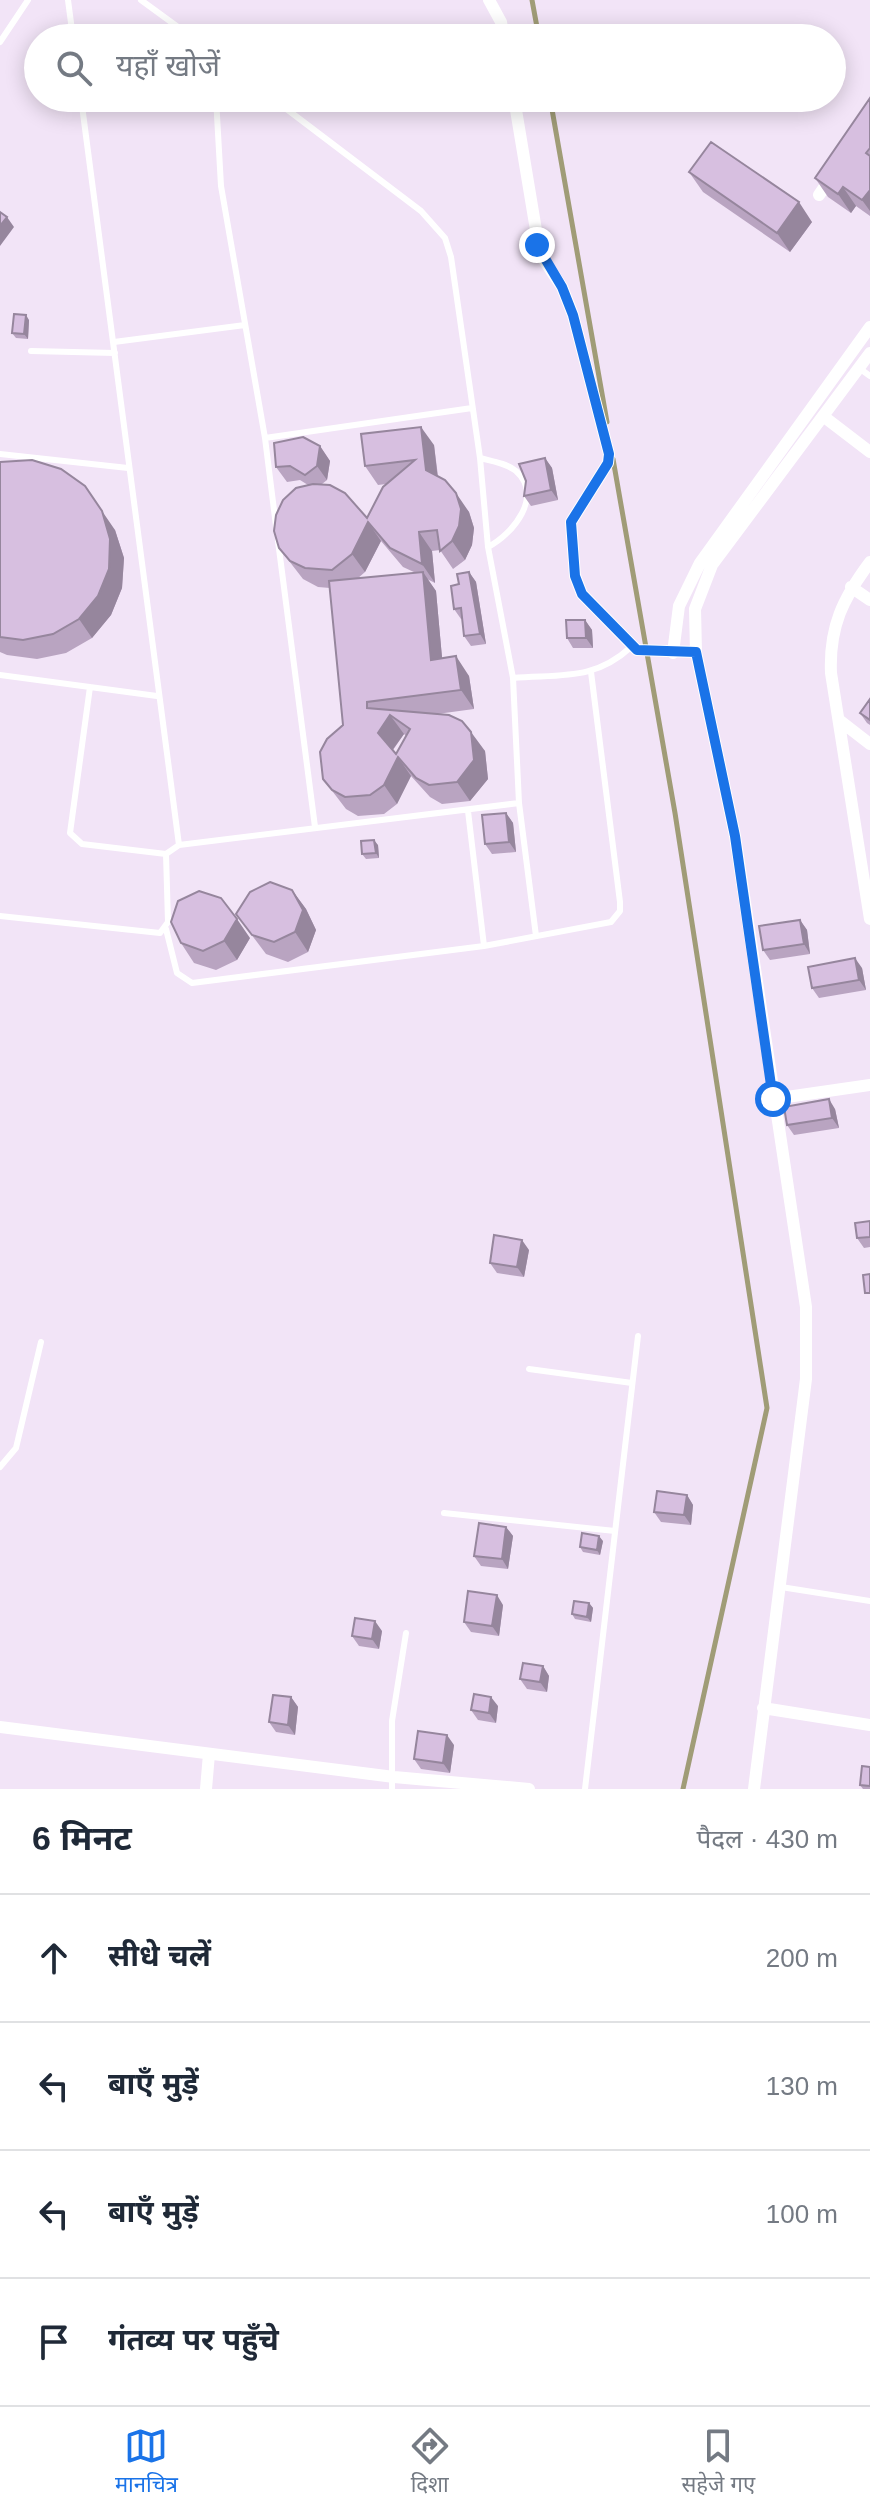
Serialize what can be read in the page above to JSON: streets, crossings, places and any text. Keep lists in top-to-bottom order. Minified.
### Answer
{"page":{"search":"यहाँ खोजें","heading":["6 मिनट","पैदल · 430 m"],"list":[["सीधे चलें","200 m"],["बाएँ मुड़ें","130 m"],["बाएँ मुड़ें","100 m"],"गंतव्य पर पहुँचे"],"nav":["मानचित्र","दिशा","सहेजे गए"]}}
